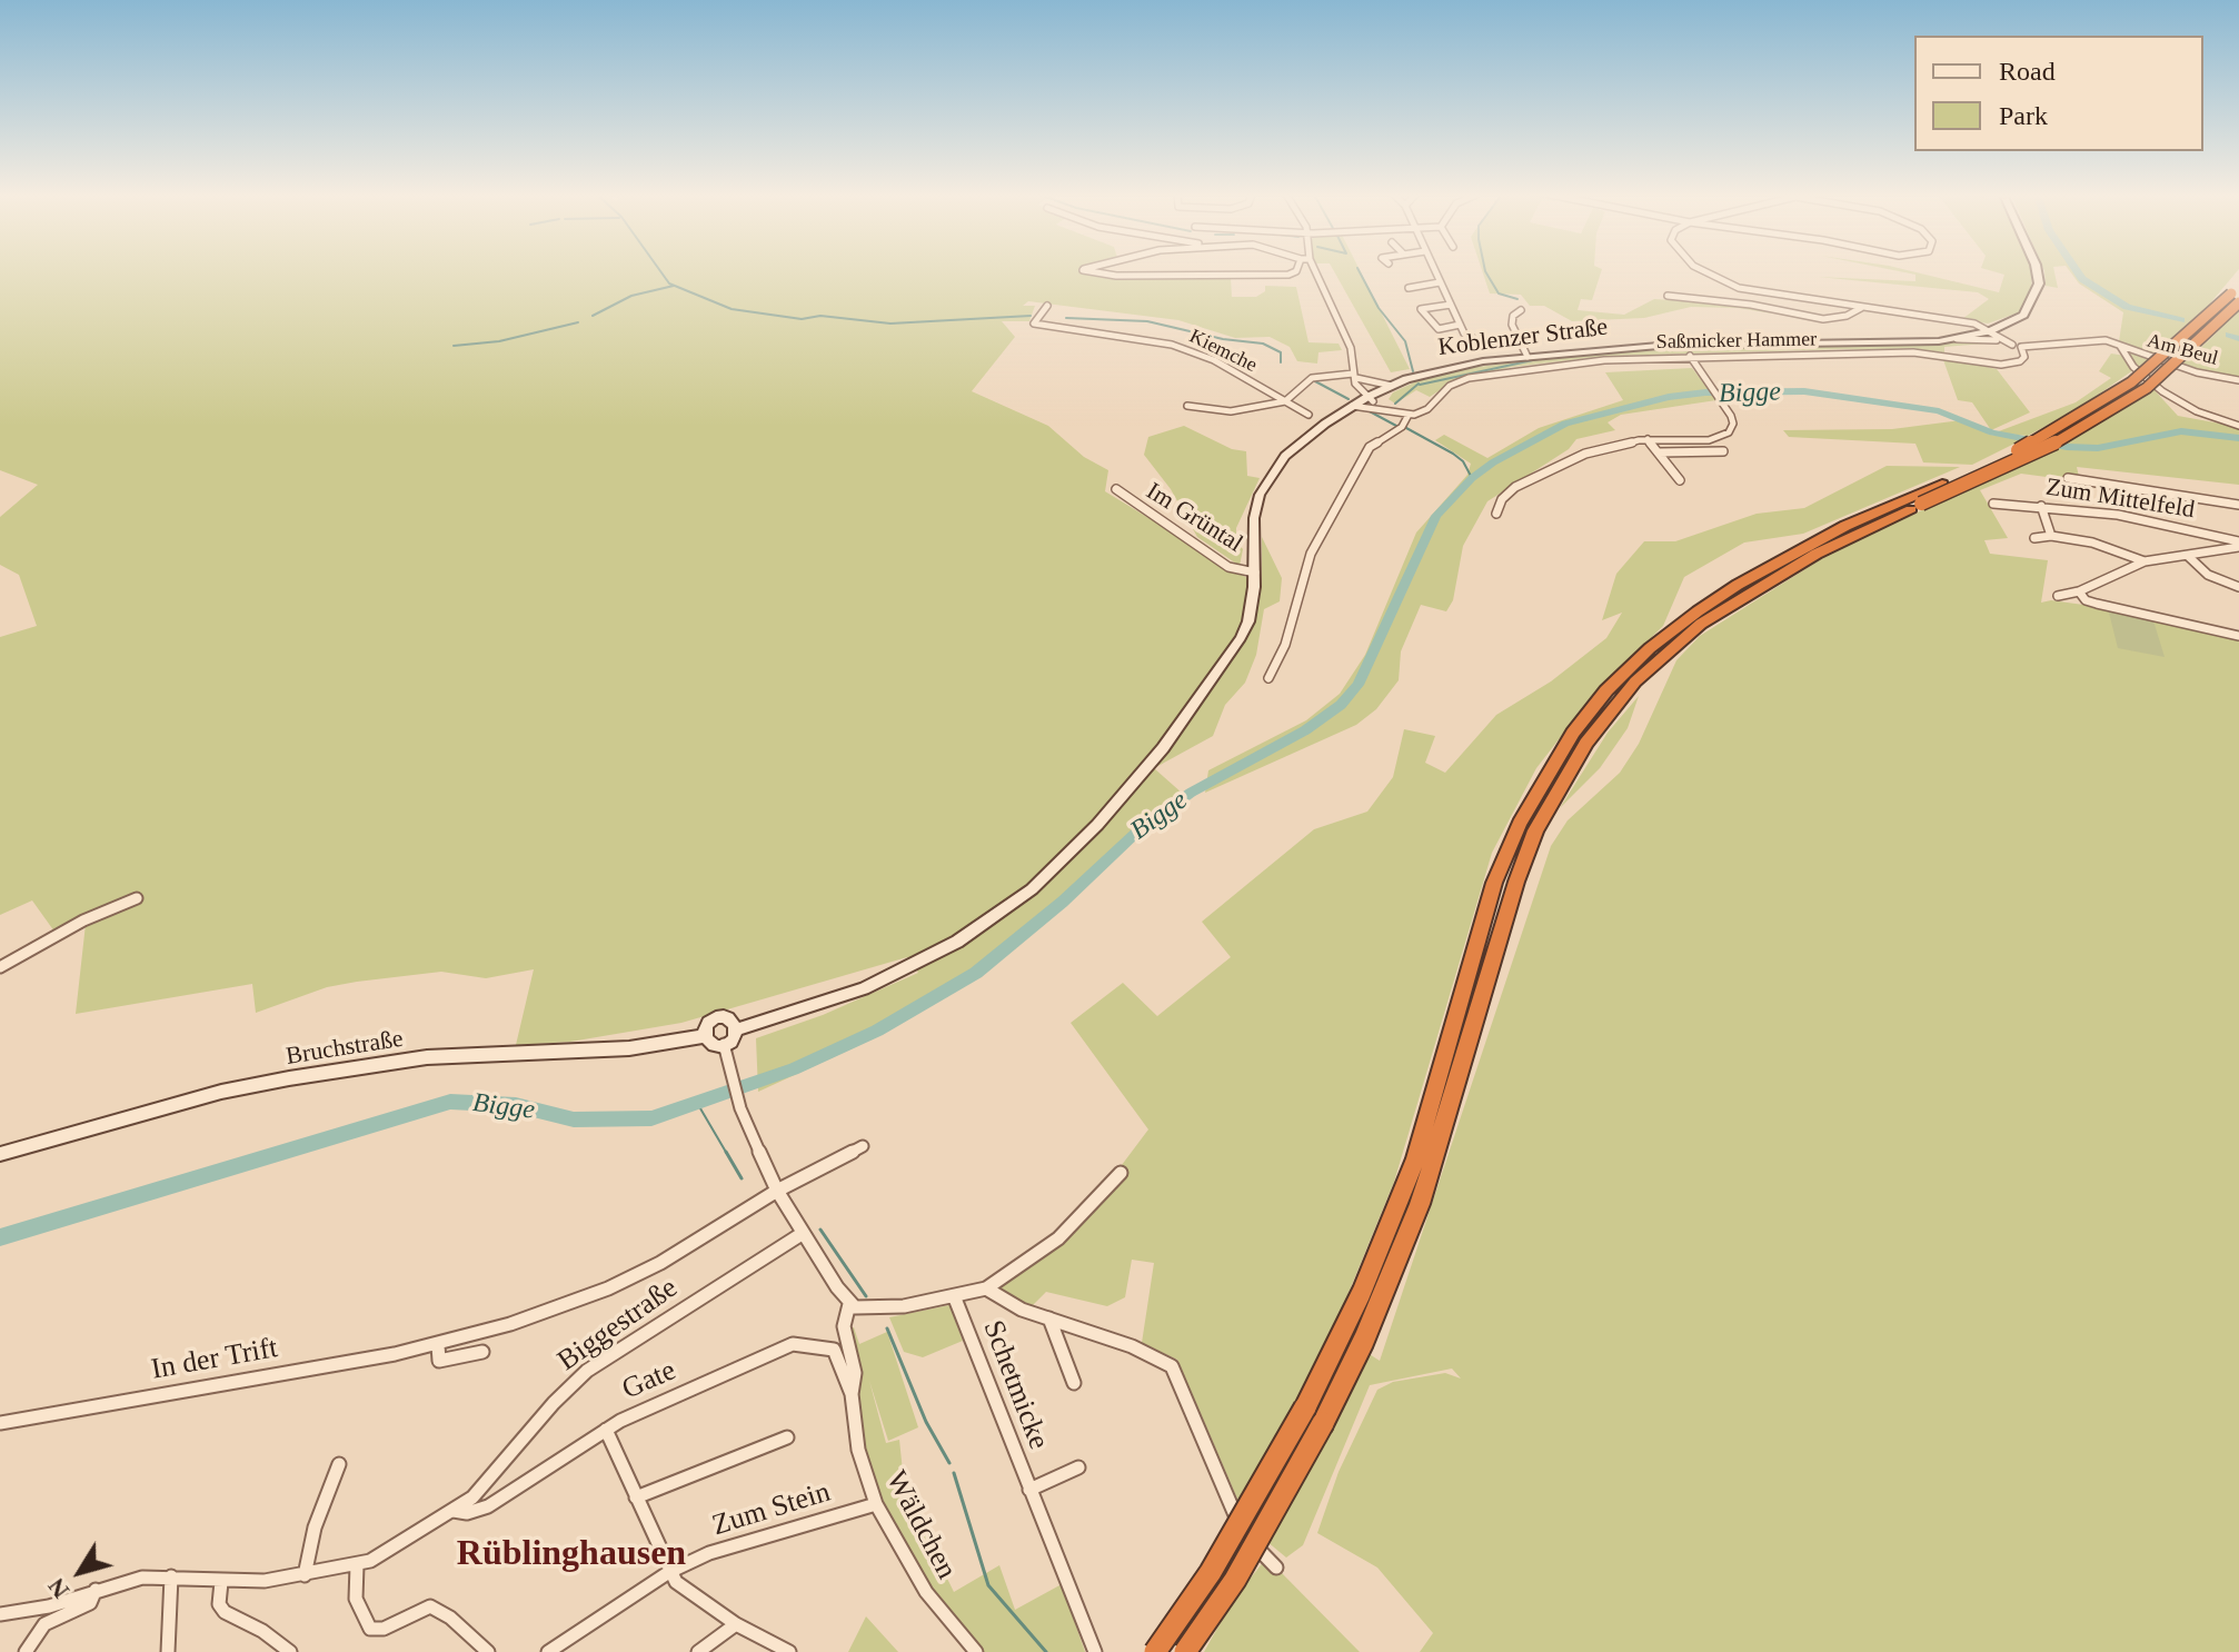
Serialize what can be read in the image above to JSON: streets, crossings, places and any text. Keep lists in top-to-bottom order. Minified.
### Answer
{"streets":{"main road":["Koblenzer Straße","Bruchstraße"],"street":["Saßmicker Hammer","Am Beul","Kiemche","Zum Mittelfeld","Im Grüntal","Biggestraße","In der Trift","Gate","Schetmicke","Zum Stein","Wäldchen"]},"crossings":[["Koblenzer Straße","Saßmicker Hammer"],["Koblenzer Straße","Im Grüntal"],["Koblenzer Straße","Bruchstraße"],["Saßmicker Hammer","Am Beul"],["Biggestraße","Gate"],["Gate","Wäldchen"],["Zum Stein","Wäldchen"]],"districts":["Rüblinghausen"],"water":["Bigge"],"legend":["Road","Park"],"north":"bottom left"}
